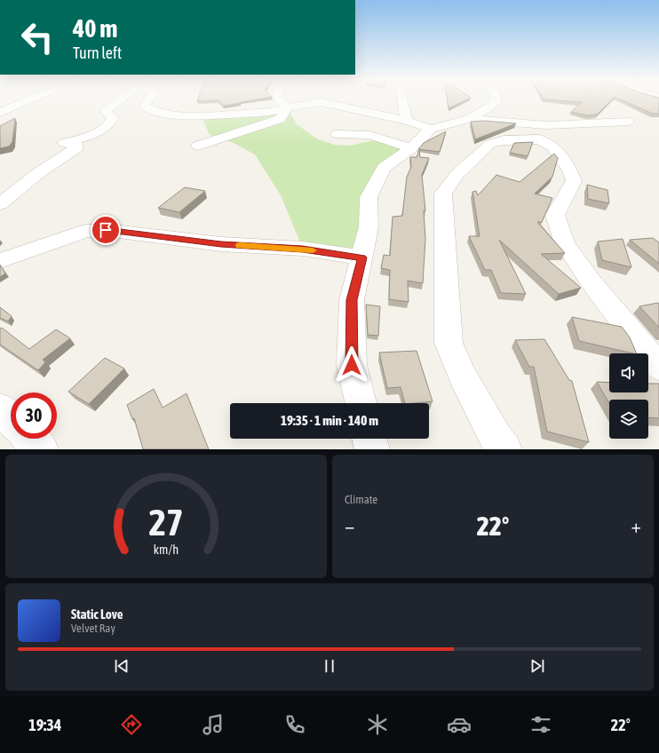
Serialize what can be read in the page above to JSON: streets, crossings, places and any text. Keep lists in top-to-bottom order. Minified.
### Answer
{"page":{"turn":["40 m","Turn left"],"limit":"30","trip":"19:35 · 1 min · 140 m","tile":"Climate","heat":["−","22°","+"],"song":["Static Love","Velvet Ray"],"tabs":["19:34","22°"],"gauge":["27","km/h"]}}
